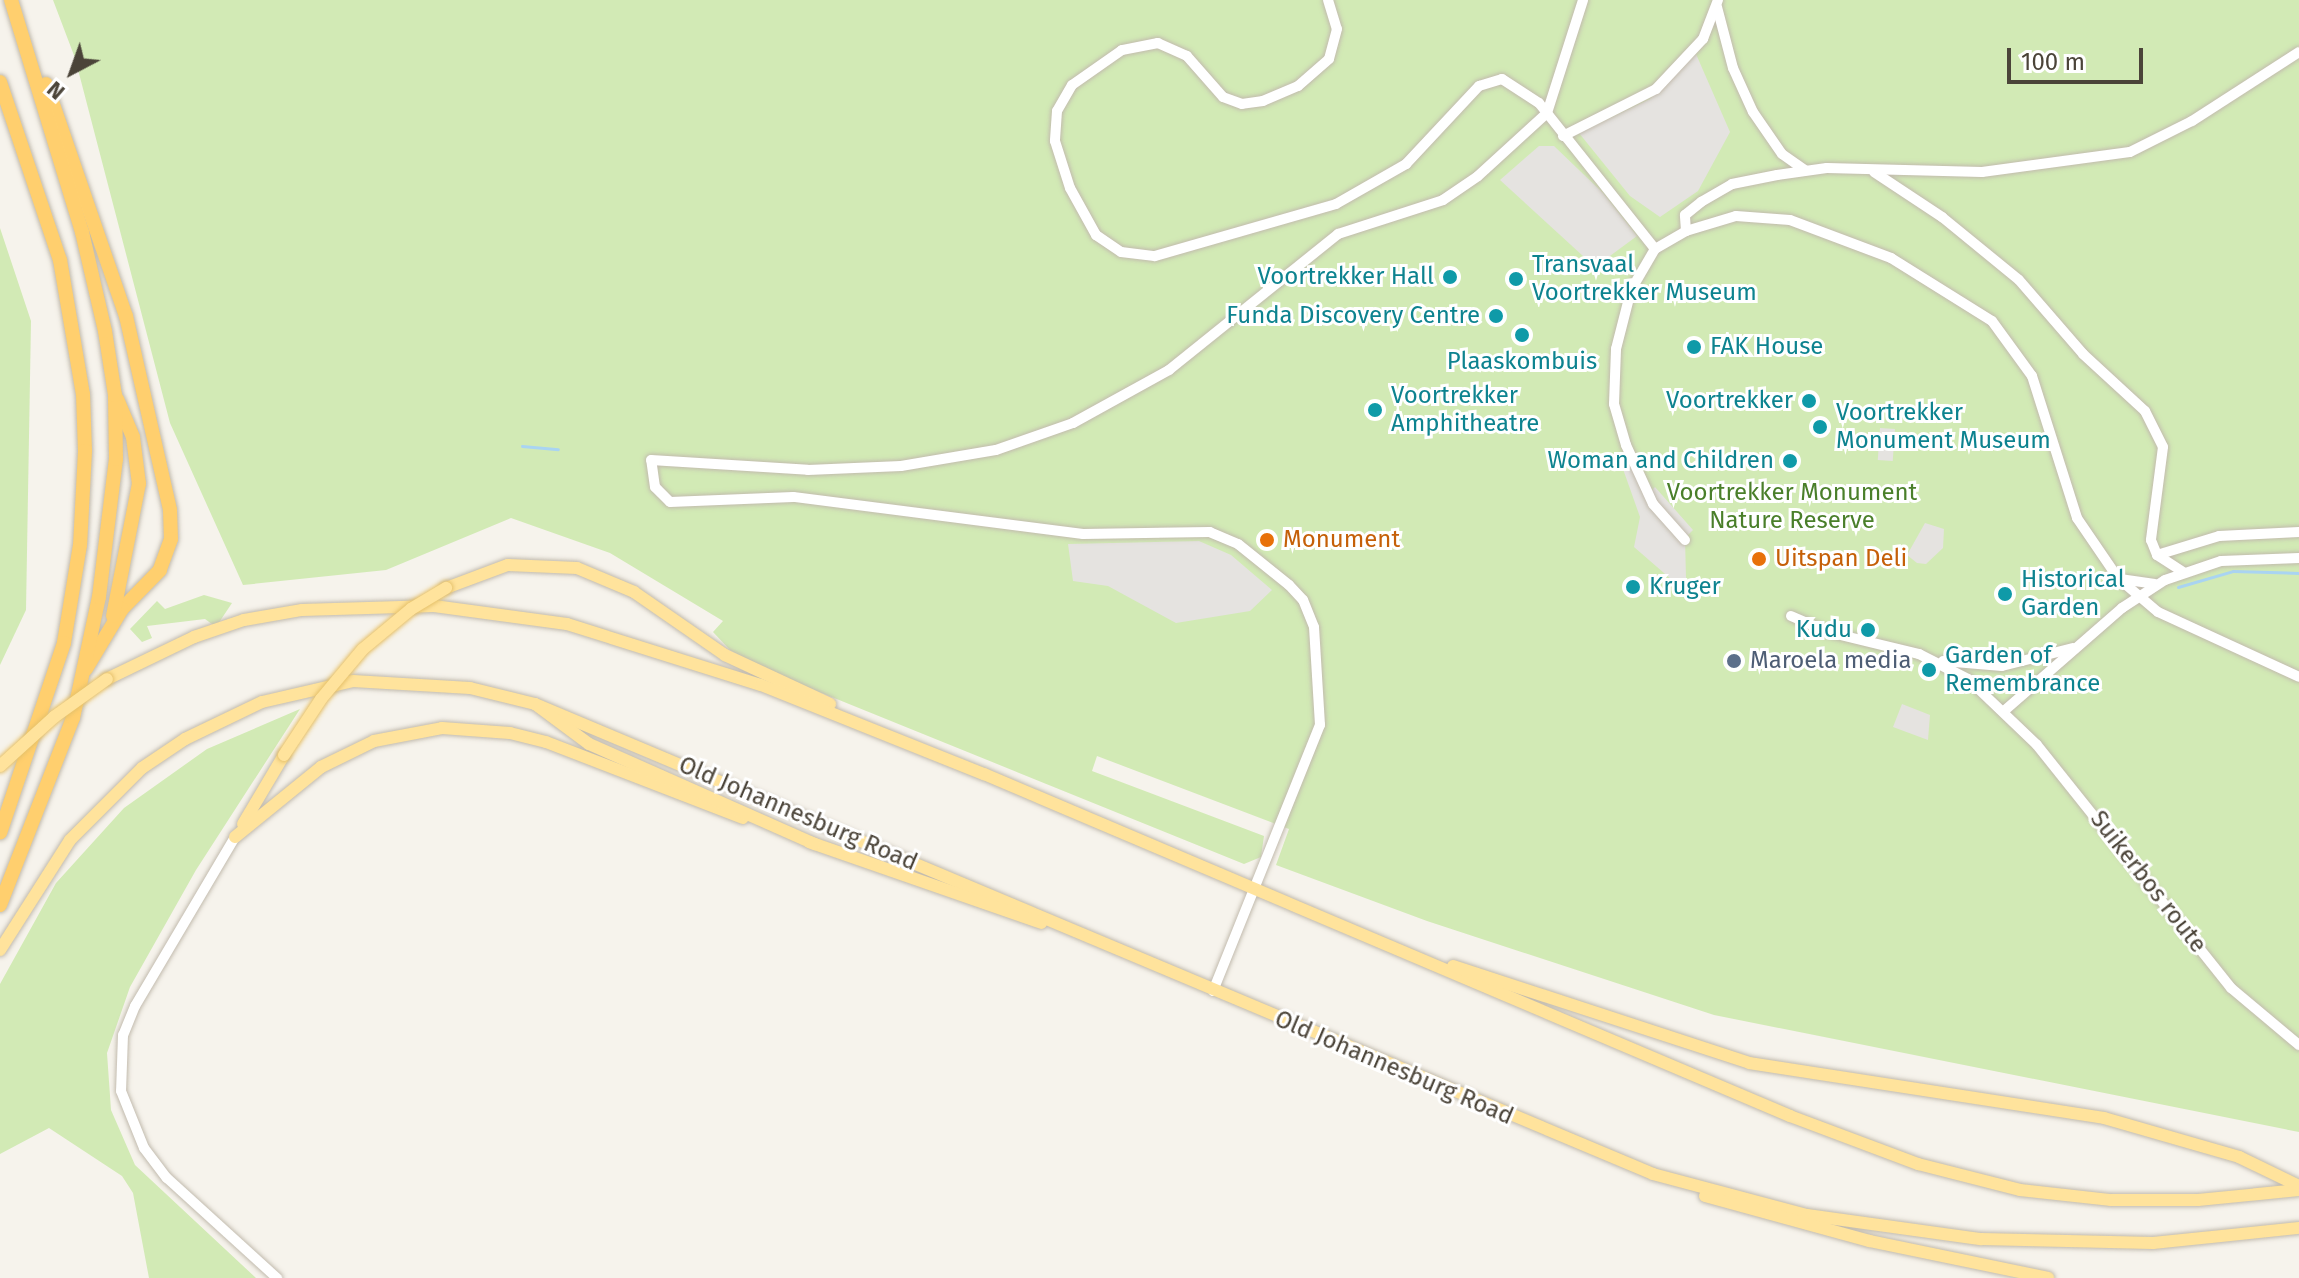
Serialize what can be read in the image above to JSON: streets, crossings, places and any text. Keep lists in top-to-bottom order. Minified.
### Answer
{"streets":{"main road":["Old Johannesburg Road"],"street":["Suikerbos route"]},"parks":["Voortrekker Monument Nature Reserve"],"places":["Voortrekker Hall","Transvaal Voortrekker Museum","Funda Discovery Centre","Plaaskombuis","FAK House","Voortrekker","Voortrekker Amphitheatre","Voortrekker Monument Museum","Woman and Children","Monument","Uitspan Deli","Kruger","Historical Garden","Kudu","Maroela media","Garden of Remembrance"],"scale_bar":"100 m","north":"bottom left"}
